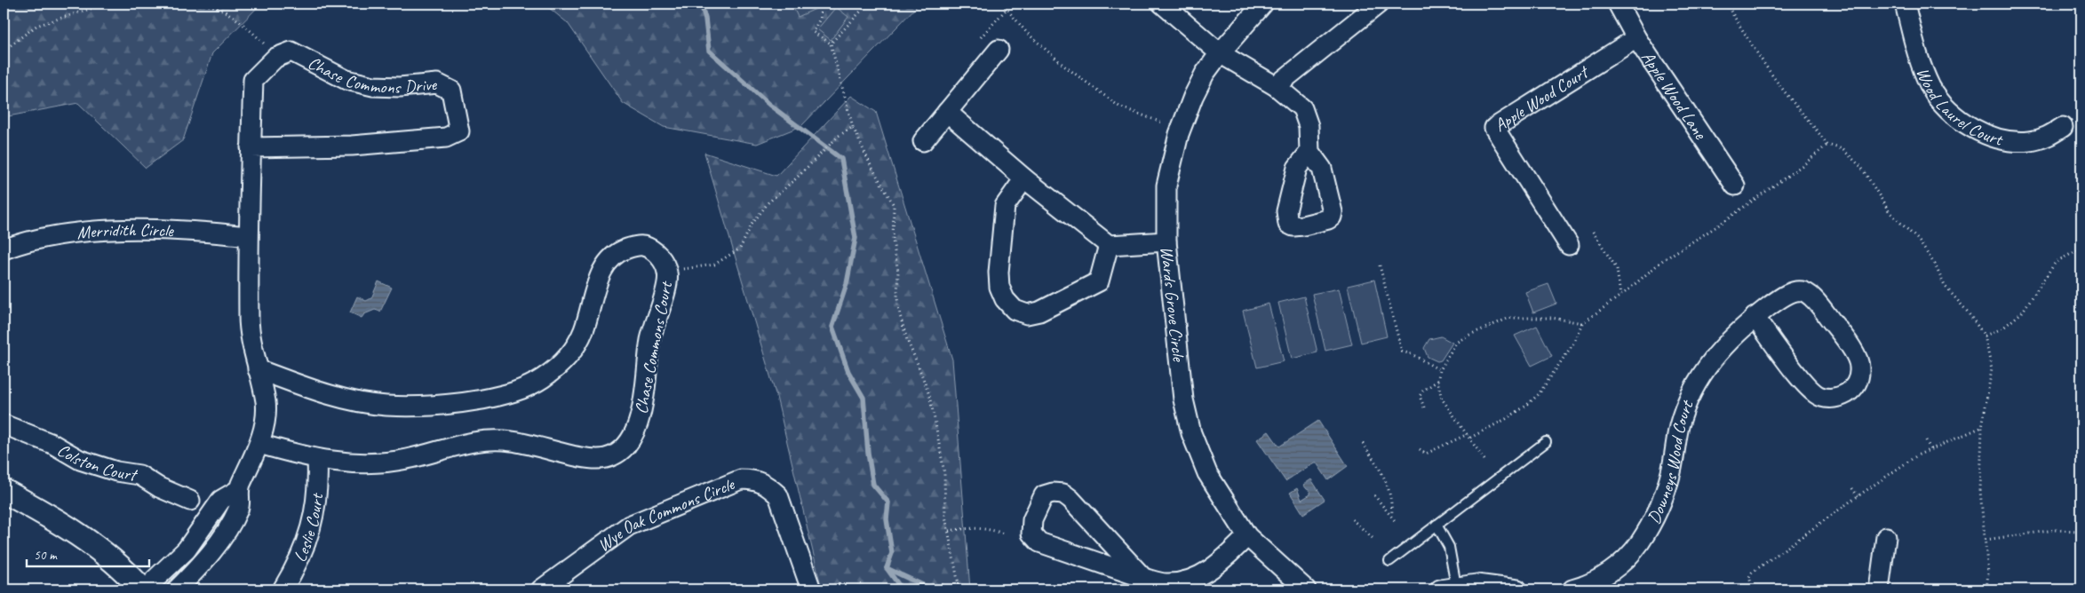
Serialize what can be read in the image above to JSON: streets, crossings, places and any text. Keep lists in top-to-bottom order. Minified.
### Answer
{"streets":{"street":["Chase Commons Drive","Apple Wood Lane","Apple Wood Court","Wood Laurel Court","Merridith Circle","Wards Grove Circle","Chase Commons Court","Colston Court","Downeys Wood Court","Wye Oak Commons Circle","Leslie Court"]},"crossings":[["Chase Commons Drive","Merridith Circle"],["Chase Commons Drive","Chase Commons Court"],["Apple Wood Lane","Apple Wood Court"],["Chase Commons Court","Leslie Court"]],"scale_bar":"50 m"}
